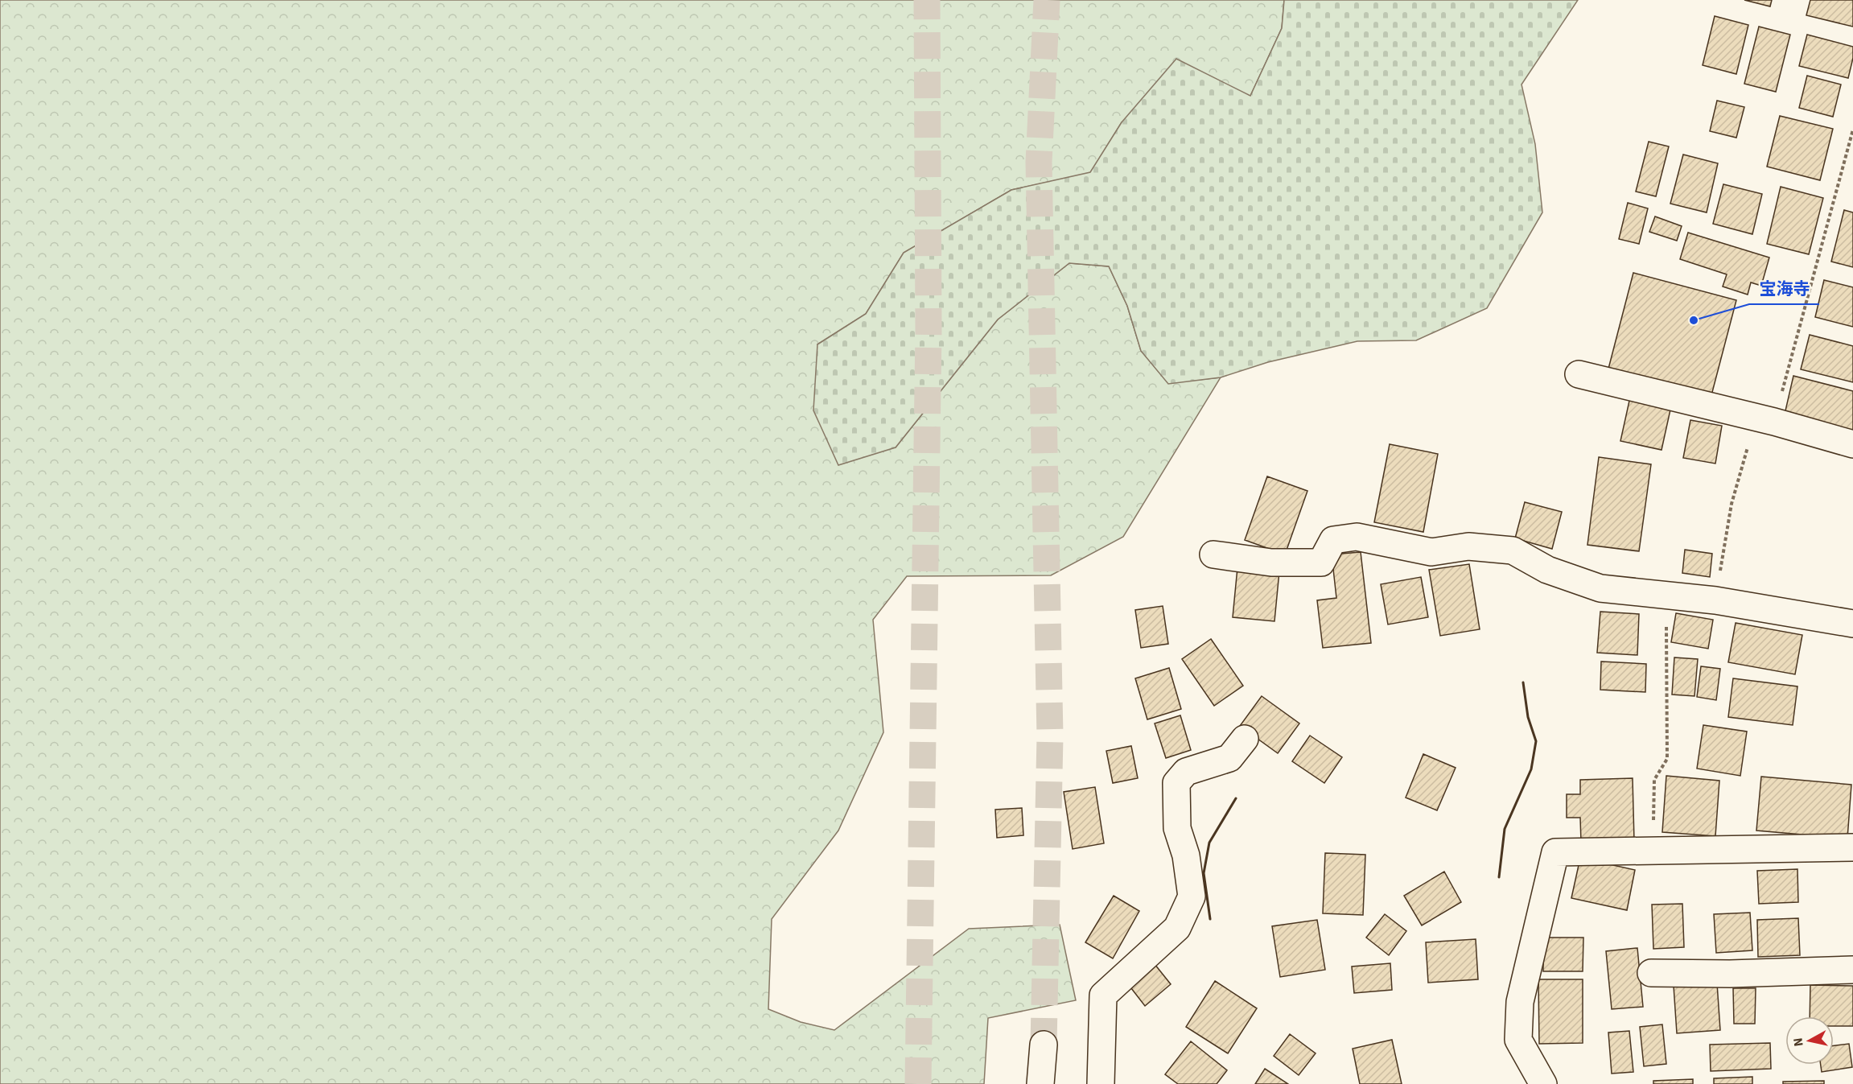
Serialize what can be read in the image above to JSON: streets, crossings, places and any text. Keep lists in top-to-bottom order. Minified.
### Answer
{"places":["宝海寺"],"north":"left"}
